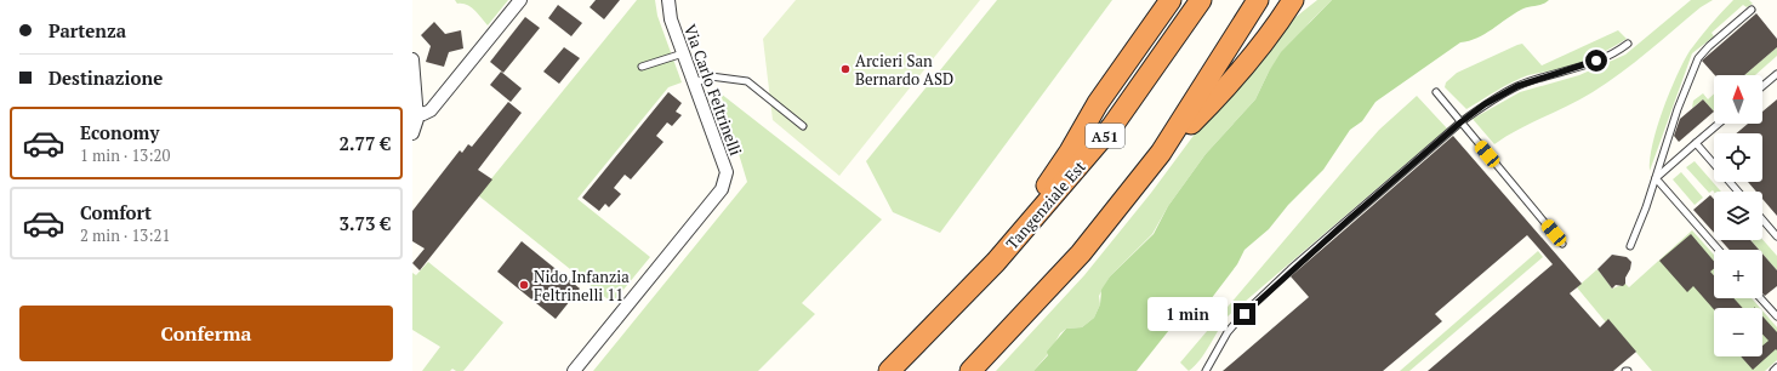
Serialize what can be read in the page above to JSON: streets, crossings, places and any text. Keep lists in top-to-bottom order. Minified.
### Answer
{"streets":{"highway":["A51","Tangenziale Est"],"street":["Via Carlo Feltrinelli"]},"places":["Arcieri San Bernardo ASD","Nido Infanzia Feltrinelli 11"],"north":"top","page":{"banner":["Partenza","Destinazione"],"map_buttons":["+","−"],"list":[{"name":"Economy","note":"1 min · 13:20","value":"2.77 €"},{"name":"Comfort","note":"2 min · 13:21","value":"3.73 €"}],"buttons":"Conferma","bubble":"1 min"}}
